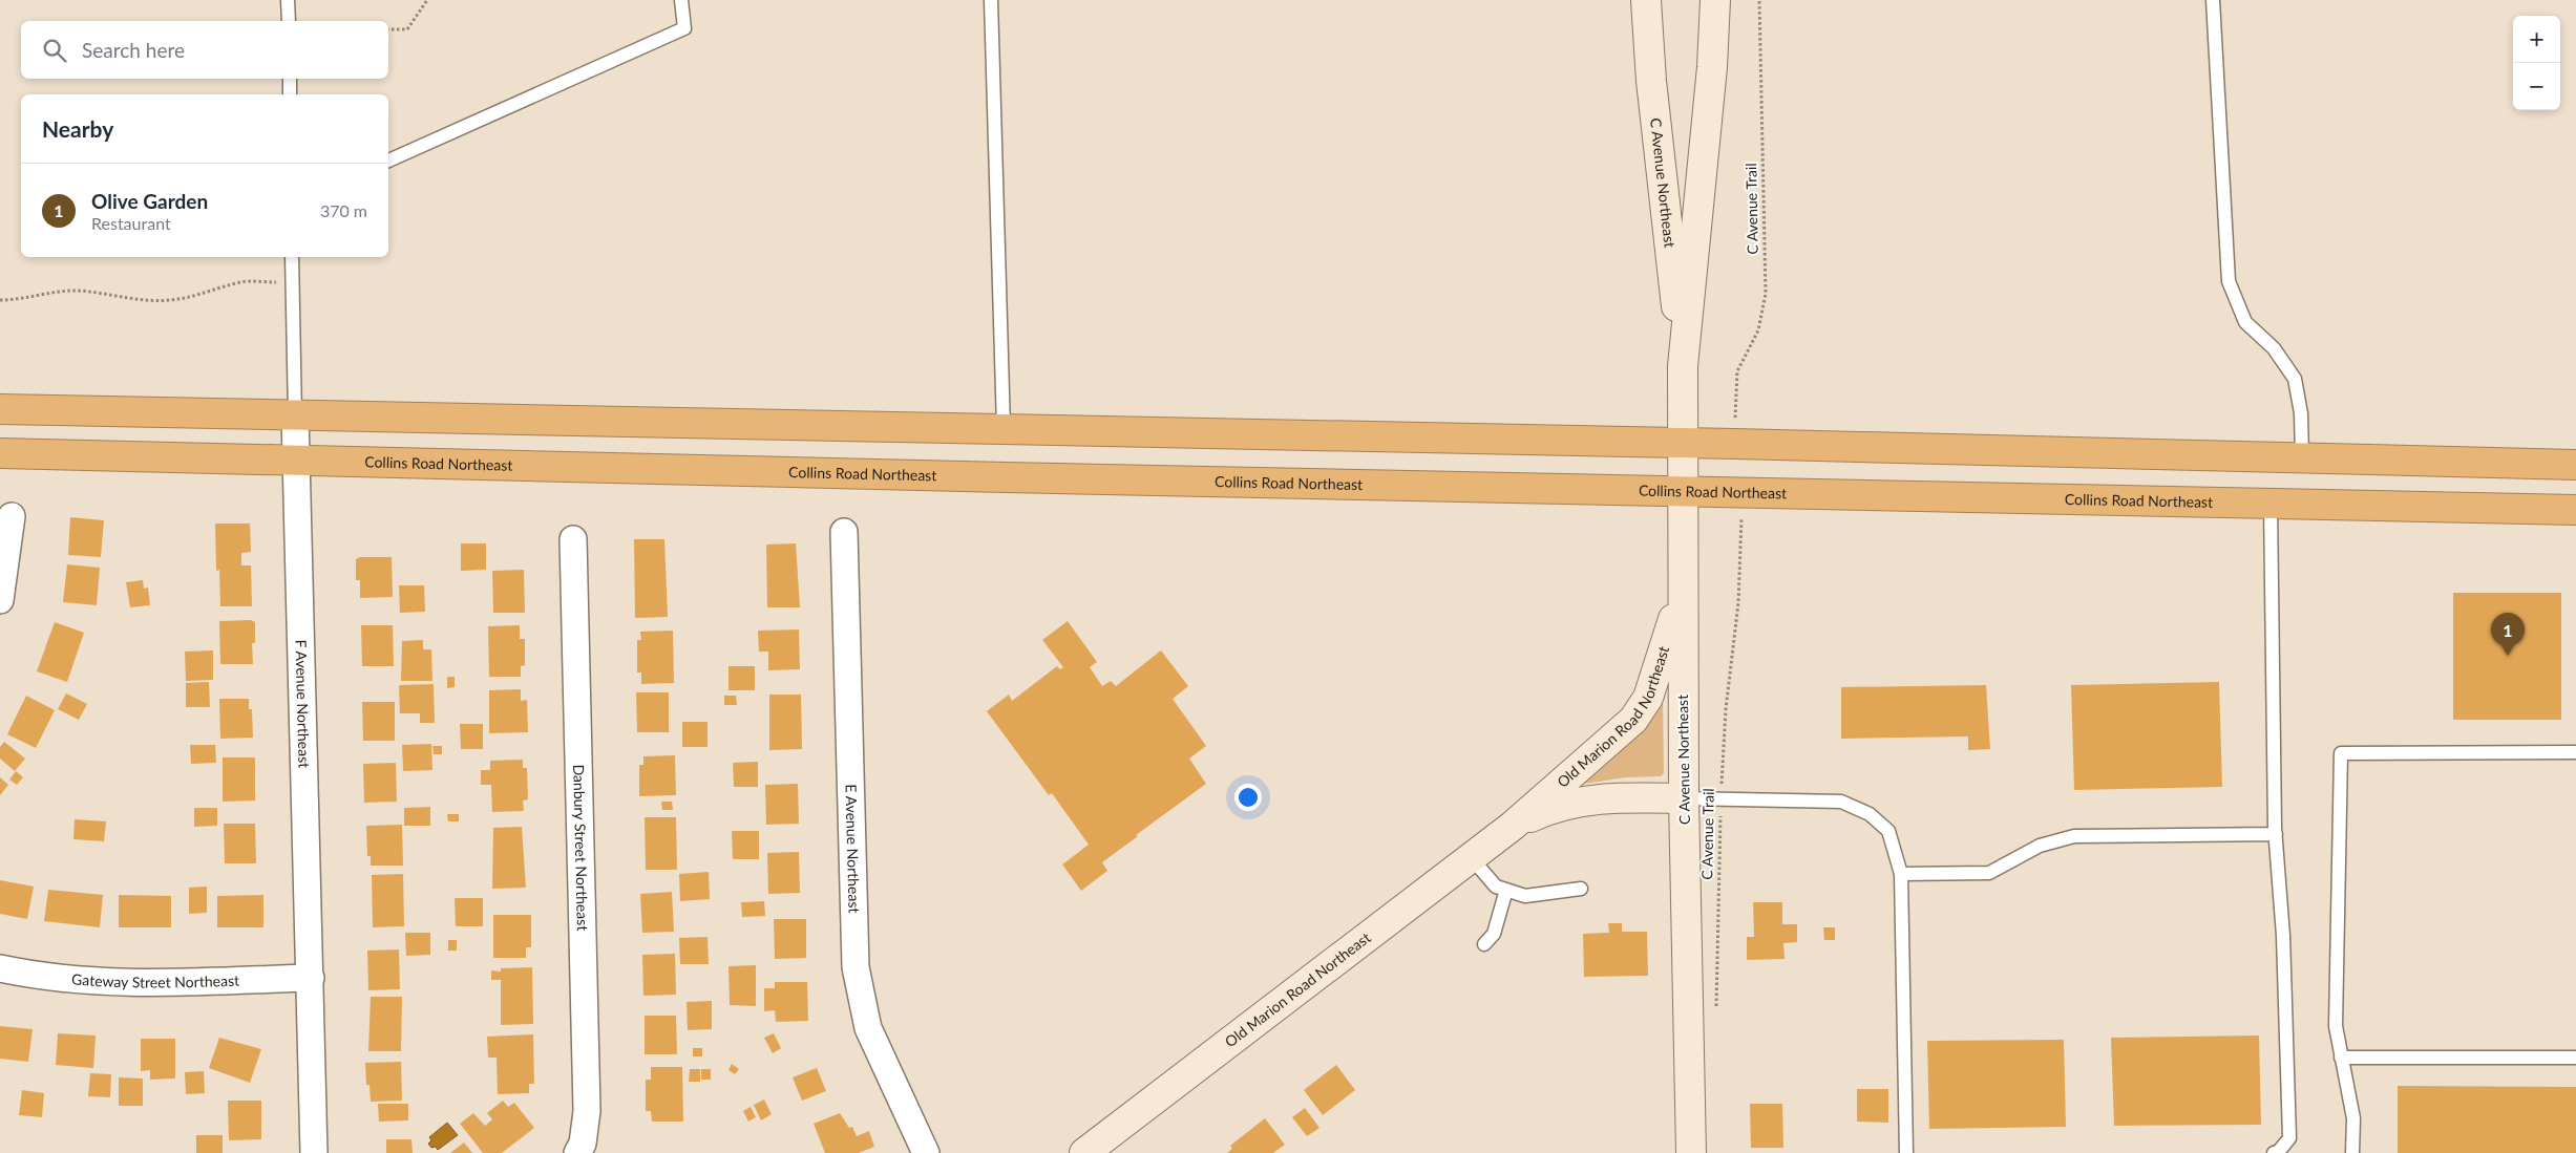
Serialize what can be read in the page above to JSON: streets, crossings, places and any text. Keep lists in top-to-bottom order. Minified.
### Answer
{"streets":{"highway":["Collins Road Northeast"],"main road":["C Avenue Northeast","Old Marion Road Northeast"],"street":["F Avenue Northeast","Danbury Street Northeast","E Avenue Northeast","Gateway Street Northeast"],"path":["C Avenue Trail"]},"crossings":[["C Avenue Northeast","Collins Road Northeast"],["C Avenue Northeast","Old Marion Road Northeast"],["Collins Road Northeast","F Avenue Northeast"],["F Avenue Northeast","Gateway Street Northeast"]],"page":{"map_buttons":["+","−"],"search":"Search here","heading":"Nearby","list":[{"mark":"1","name":"Olive Garden","note":"Restaurant","value":"370 m"}],"pins":"1"}}
